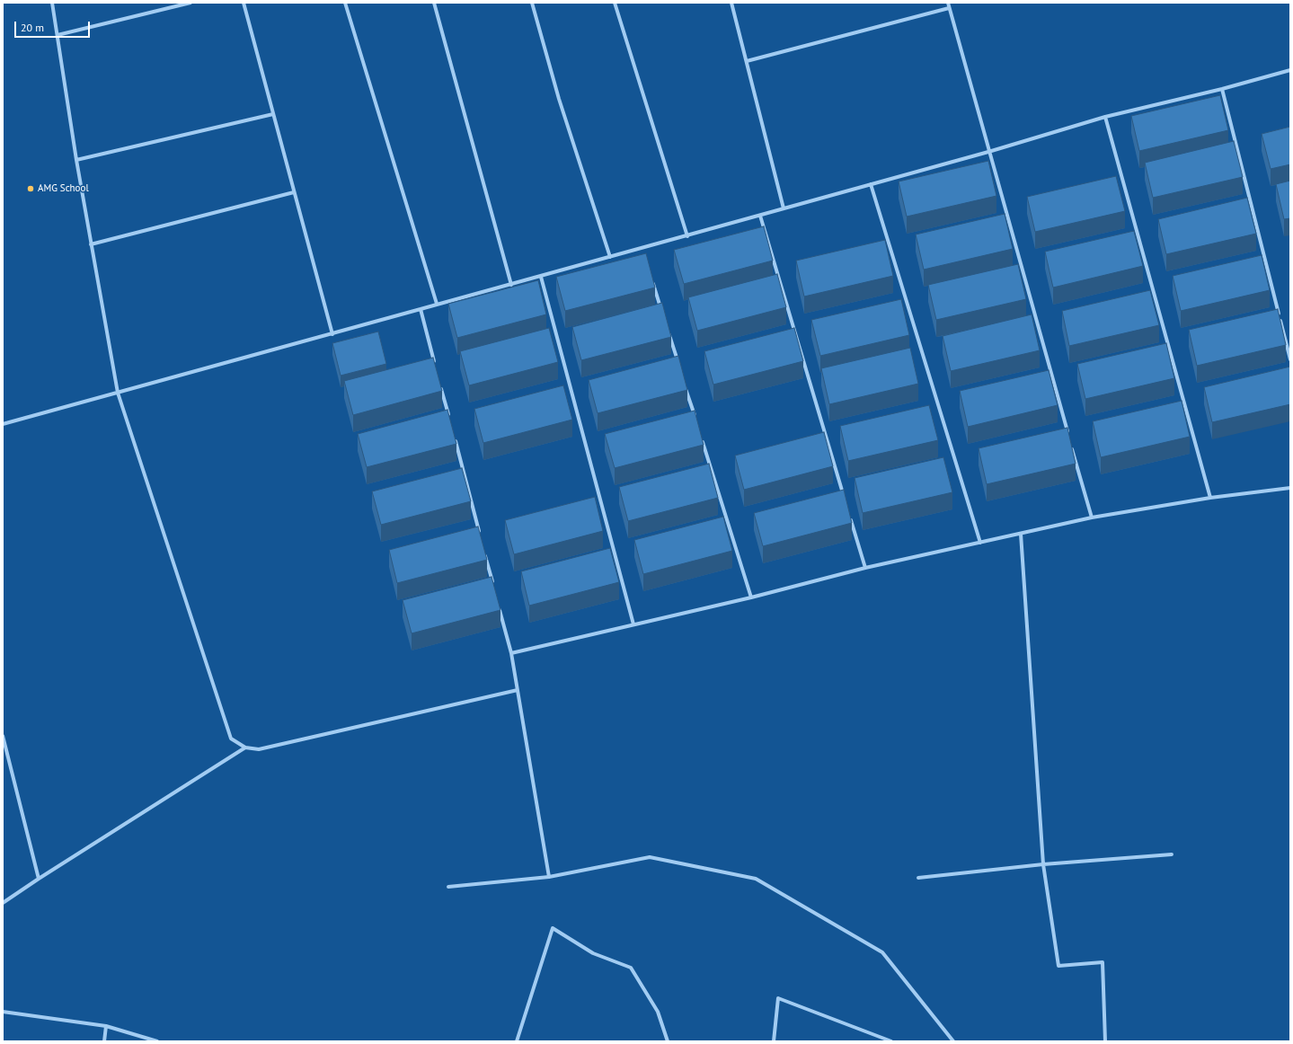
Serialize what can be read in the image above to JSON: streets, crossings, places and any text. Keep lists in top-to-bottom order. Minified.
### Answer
{"places":["AMG School"],"scale_bar":"20 m"}
